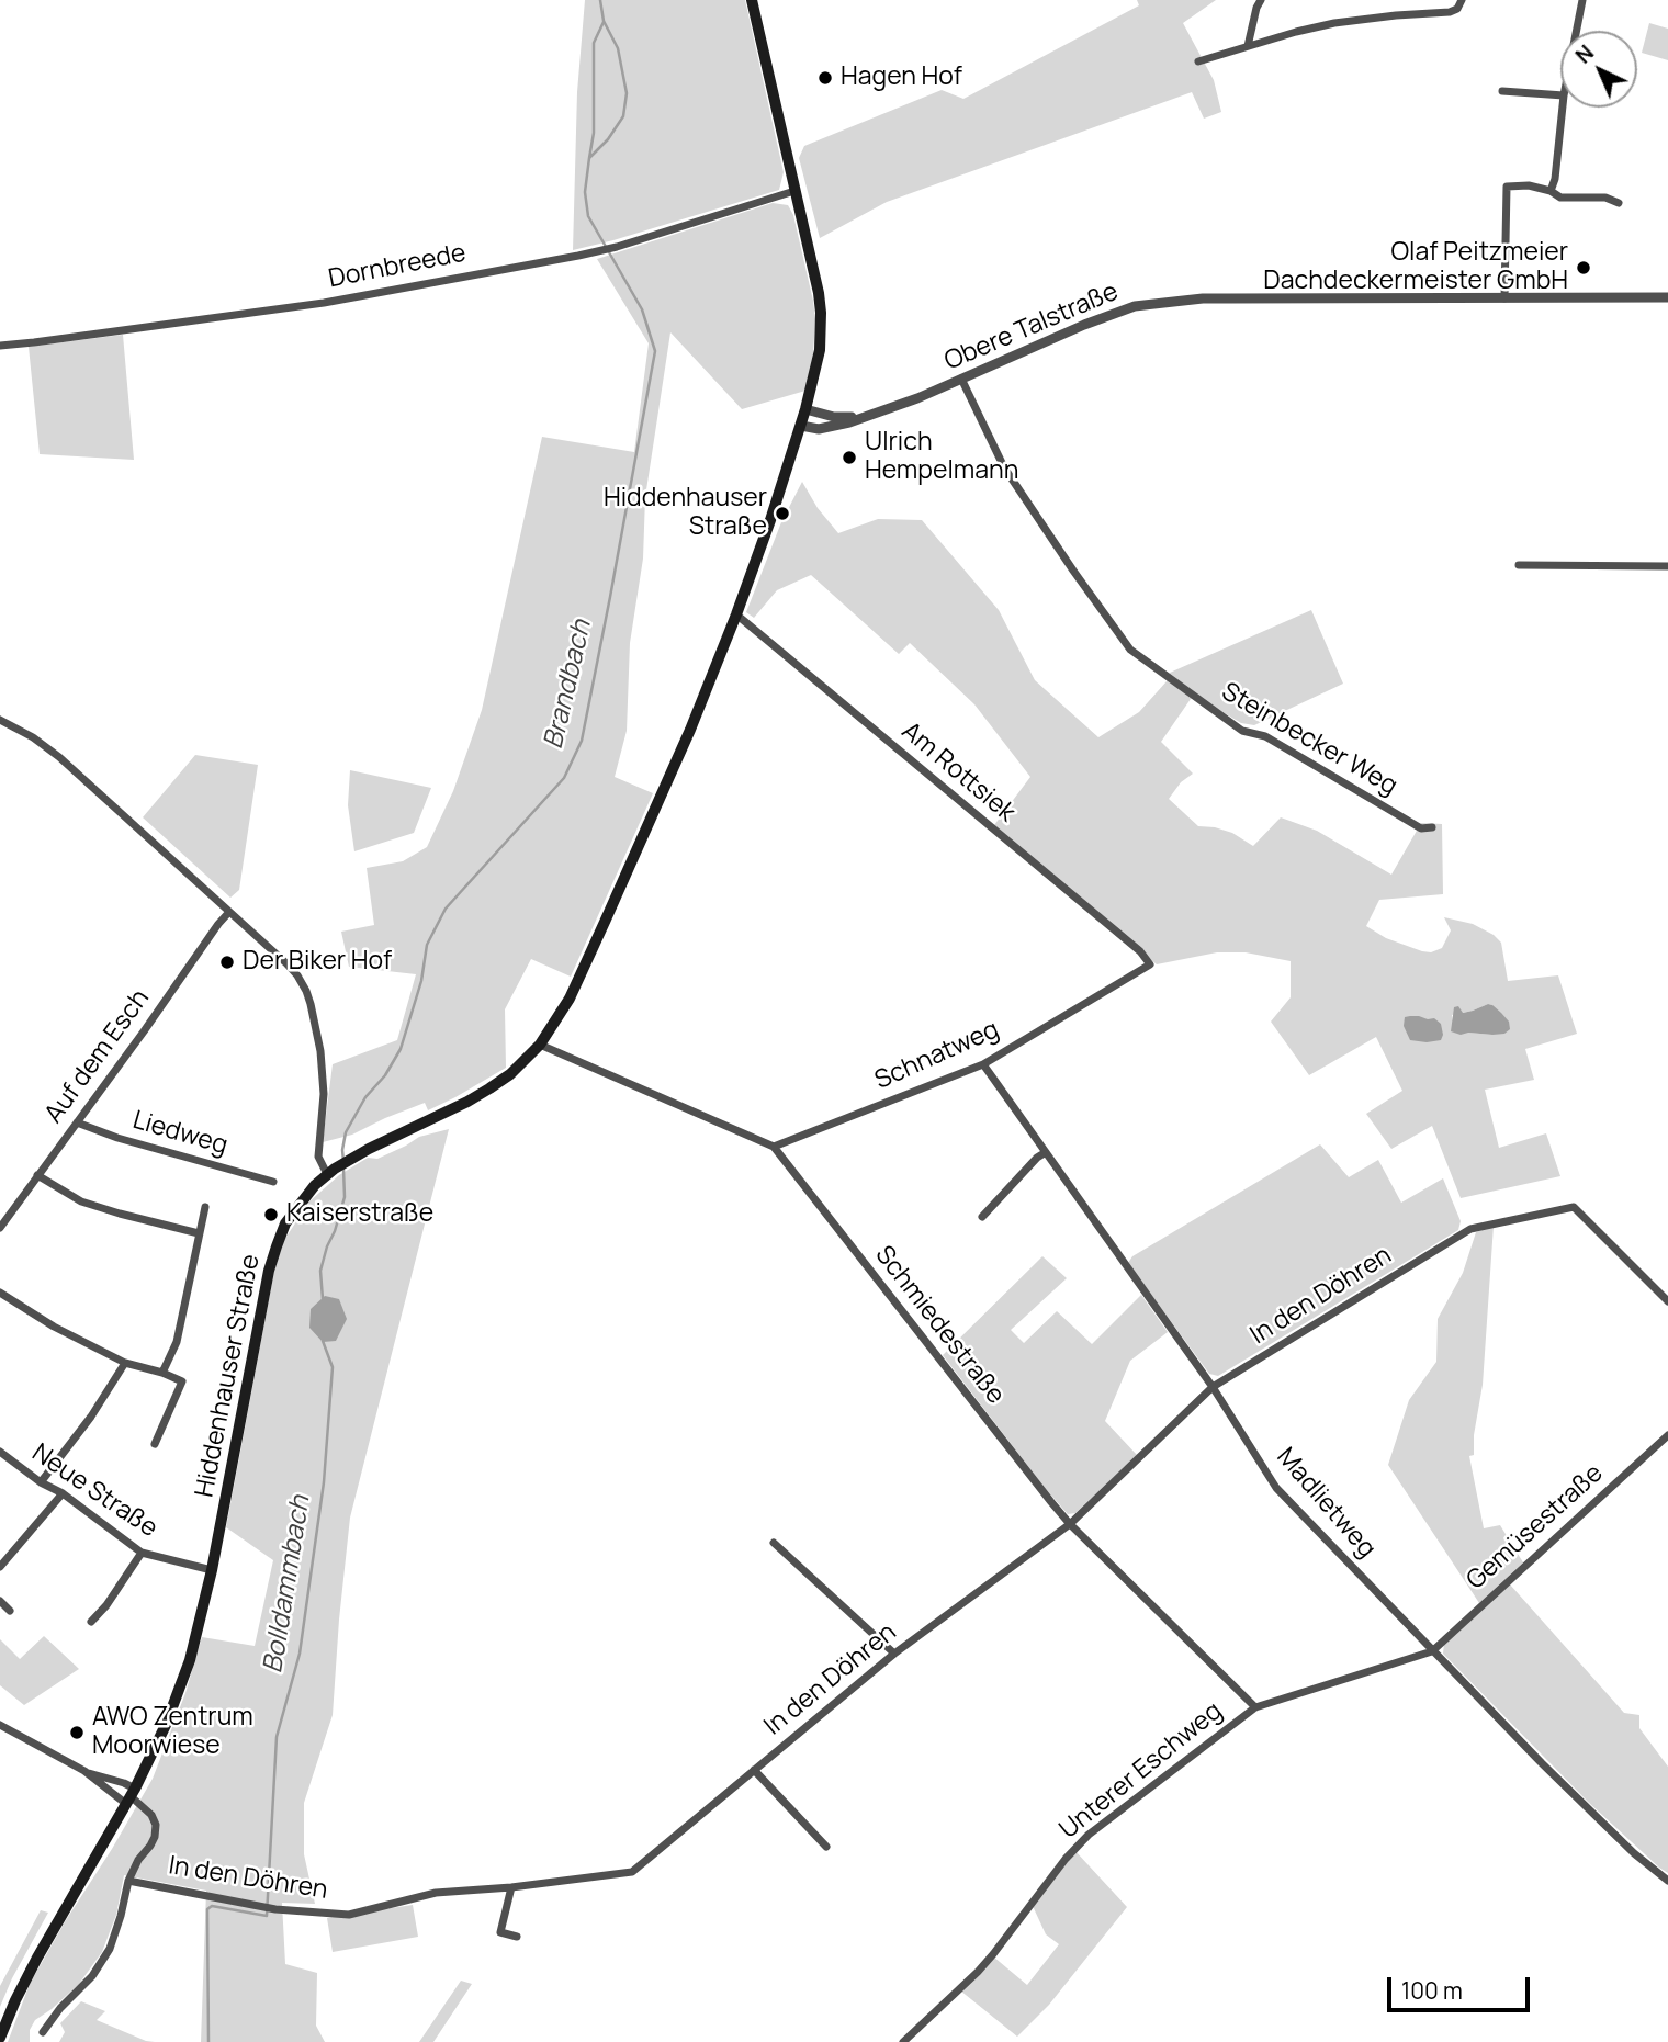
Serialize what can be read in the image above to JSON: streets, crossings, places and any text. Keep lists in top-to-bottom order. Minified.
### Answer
{"streets":{"main road":["Hiddenhauser Straße"],"street":["Dornbreede","Obere Talstraße","Steinbecker Weg","Am Rottsiek","Schnatweg","Auf dem Esch","Liedweg","In den Döhren","Schmiedestraße","Neue Straße","Madlietweg","Gemüsestraße","Unterer Eschweg"]},"crossings":[["Dornbreede","Hiddenhauser Straße"],["Obere Talstraße","Steinbecker Weg"],["Obere Talstraße","Hiddenhauser Straße"],["Am Rottsiek","Schnatweg"],["Am Rottsiek","Hiddenhauser Straße"],["Schnatweg","Schmiedestraße"],["Schnatweg","Madlietweg"],["Auf dem Esch","Liedweg"],["In den Döhren","Schmiedestraße"],["In den Döhren","Hiddenhauser Straße"],["In den Döhren","Madlietweg"],["Schmiedestraße","Hiddenhauser Straße"],["Schmiedestraße","Unterer Eschweg"],["Hiddenhauser Straße","Neue Straße"],["Madlietweg","Gemüsestraße"],["Madlietweg","Unterer Eschweg"],["Gemüsestraße","Unterer Eschweg"]],"water":["Brandbach","Bolldammbach"],"places":["Hagen Hof","Olaf Peitzmeier Dachdeckermeister GmbH","Ulrich Hempelmann","Hiddenhauser Straße","Der Biker Hof","Kaiserstraße","AWO Zentrum Moorwiese"],"scale_bar":"100 m","north":"top left"}
